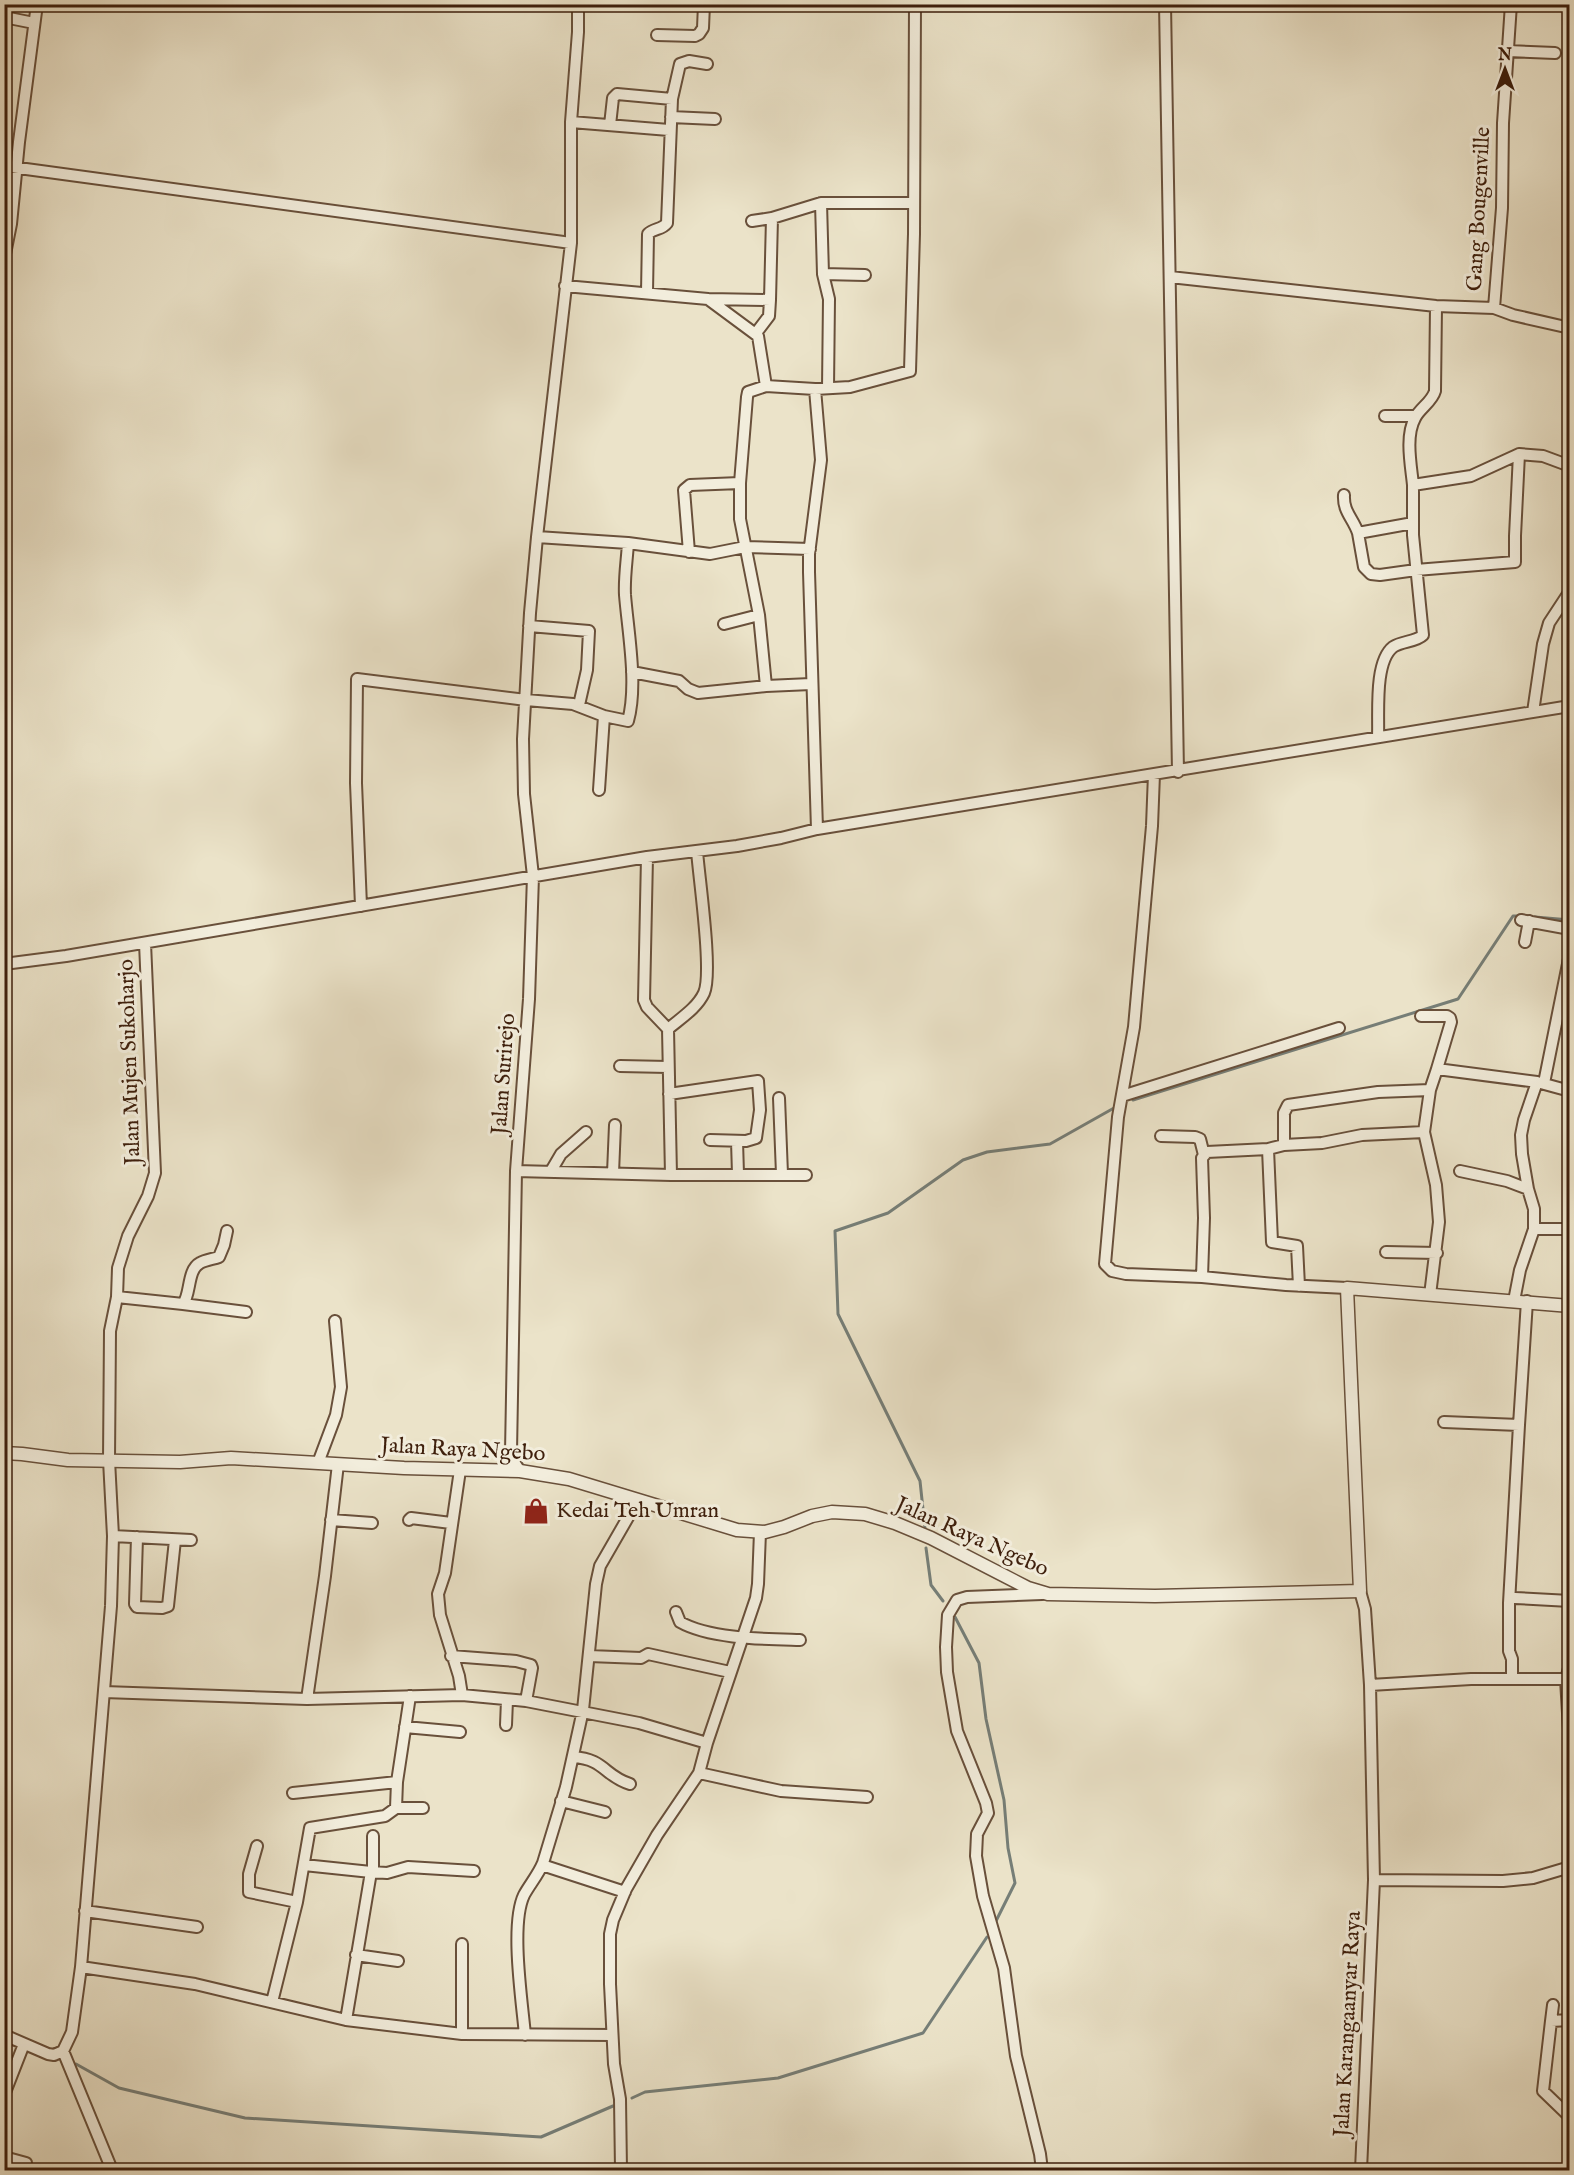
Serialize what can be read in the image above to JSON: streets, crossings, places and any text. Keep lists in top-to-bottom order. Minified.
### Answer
{"streets":{"street":["Gang Bougenville","Jalan Mujen Sukoharjo","Jalan Surirejo","Jalan Raya Ngebo","Jalan Karangaanyar Raya"]},"crossings":[["Jalan Mujen Sukoharjo","Jalan Raya Ngebo"],["Jalan Surirejo","Jalan Raya Ngebo"],["Jalan Raya Ngebo","Jalan Karangaanyar Raya"]],"places":{"shop":["Kedai Teh Umran"]},"north":"top"}
